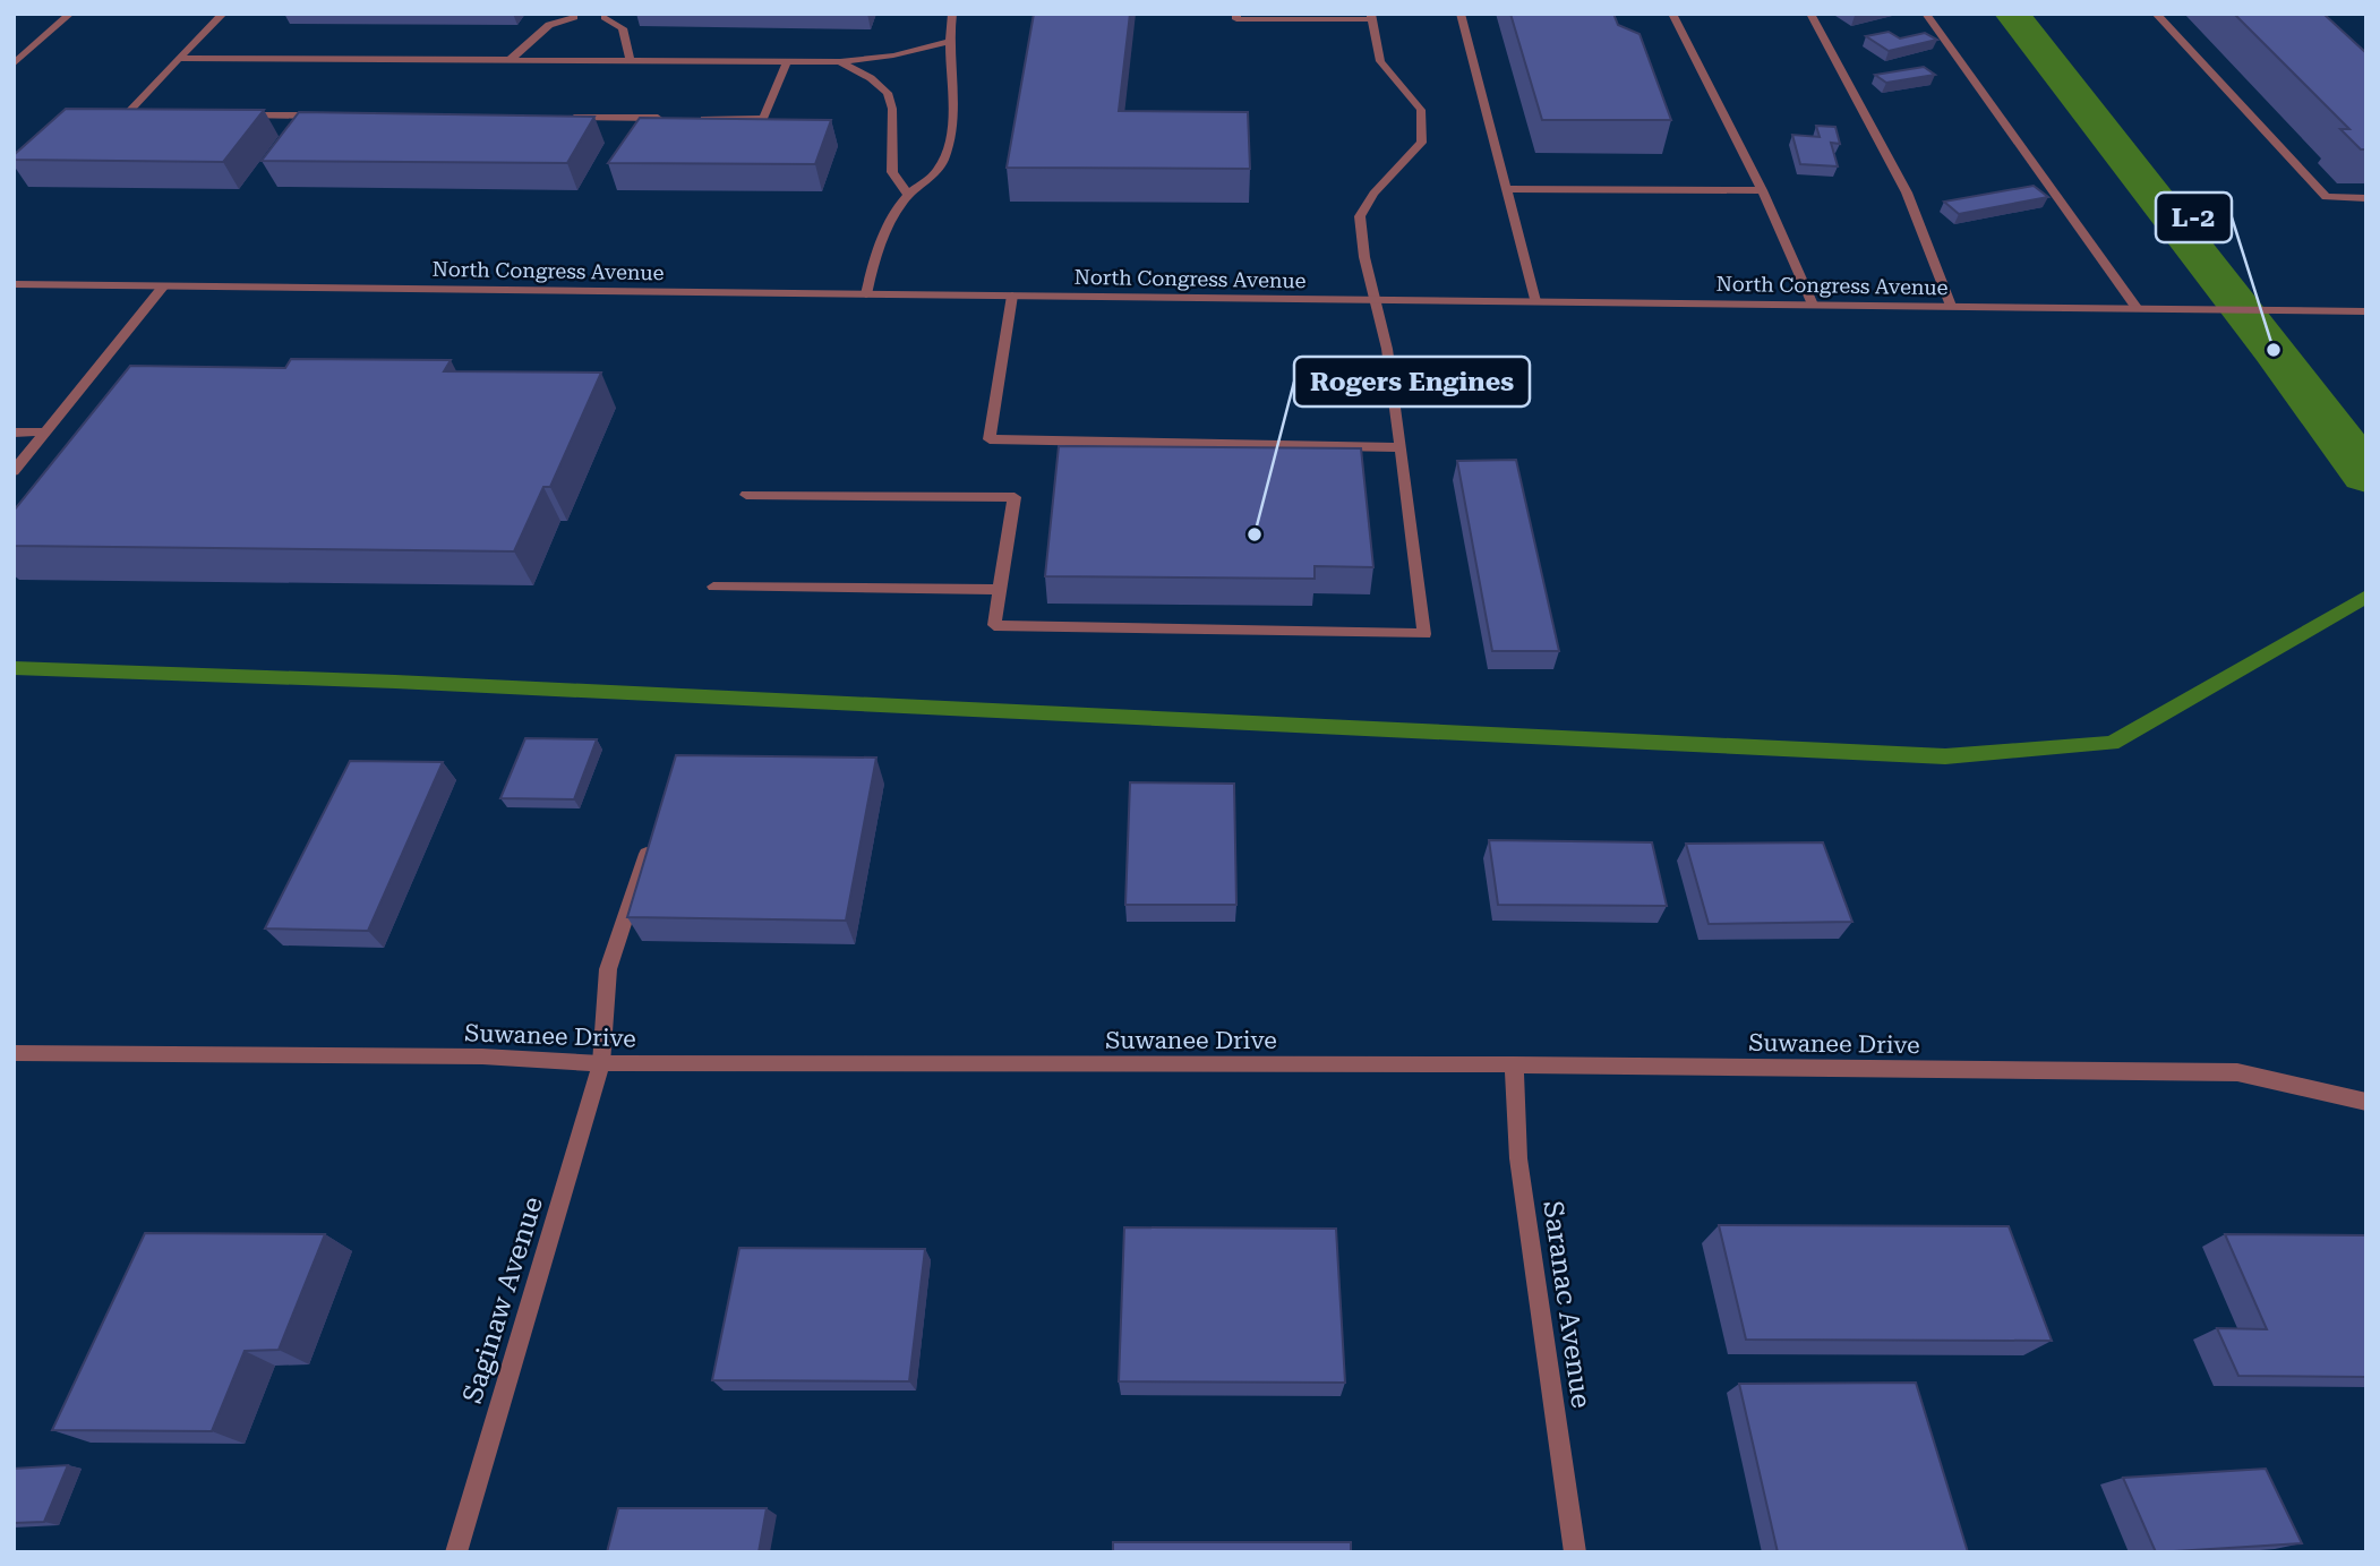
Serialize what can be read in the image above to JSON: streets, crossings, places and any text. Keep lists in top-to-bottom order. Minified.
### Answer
{"streets":{"street":["North Congress Avenue","Suwanee Drive","Saginaw Avenue","Saranac Avenue"]},"crossings":[["Suwanee Drive","Saginaw Avenue"],["Suwanee Drive","Saranac Avenue"]],"places":["L-2","Rogers Engines"]}
